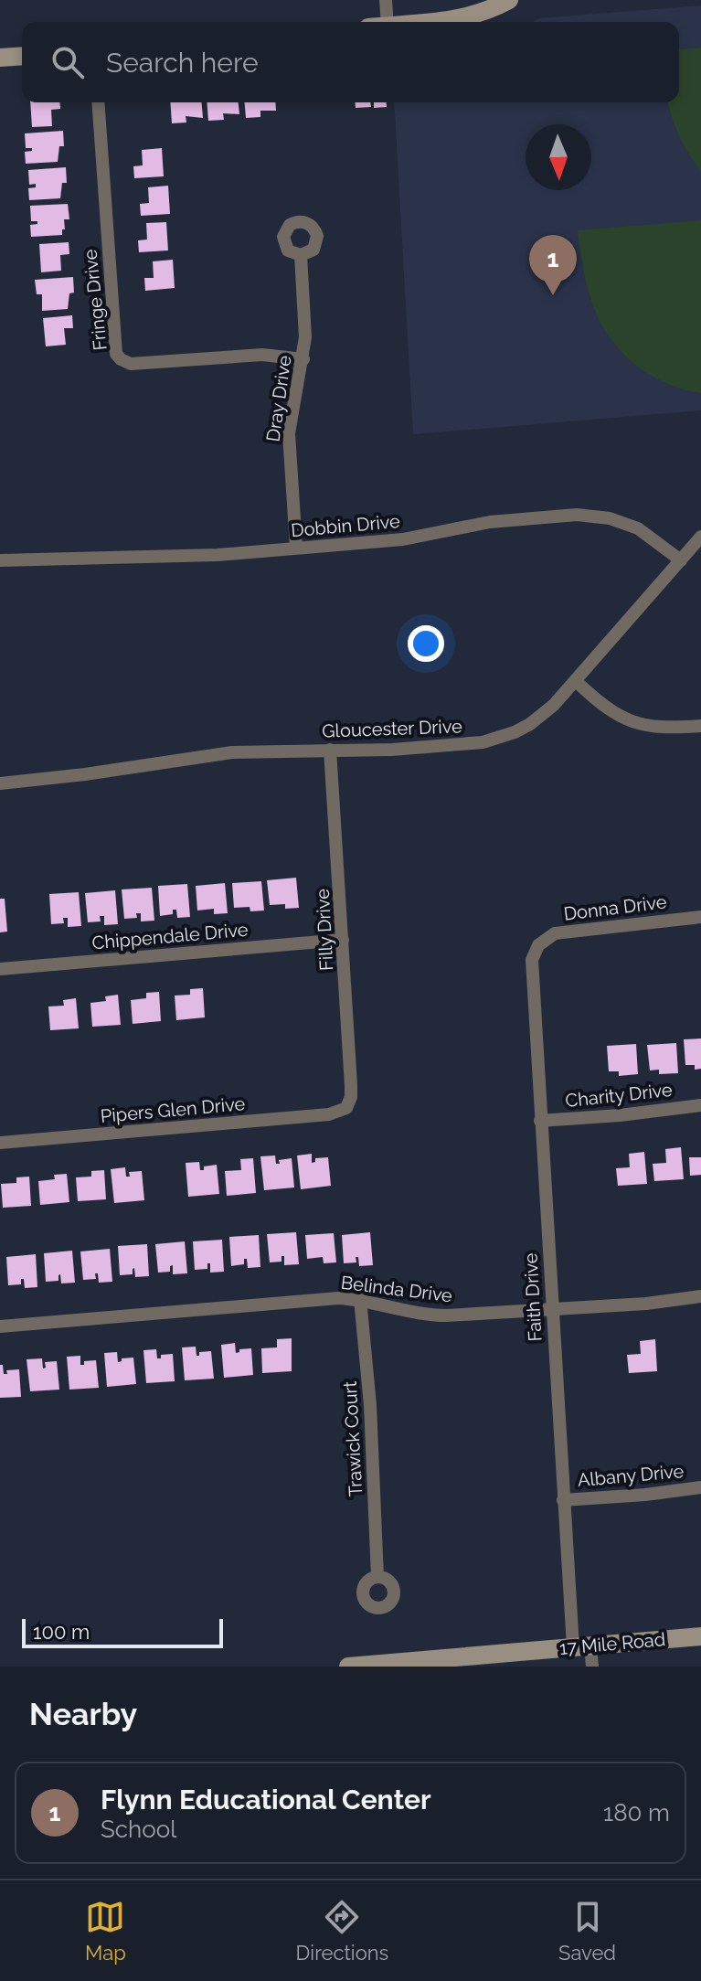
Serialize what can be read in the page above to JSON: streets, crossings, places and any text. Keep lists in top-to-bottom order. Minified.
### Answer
{"streets":{"main road":["17 Mile Road"],"street":["Fringe Drive","Dray Drive","Dobbin Drive","Gloucester Drive","Donna Drive","Filly Drive","Chippendale Drive","Charity Drive","Pipers Glen Drive","Belinda Drive","Faith Drive","Trawick Court","Albany Drive"]},"crossings":[["Fringe Drive","Dray Drive"],["Dray Drive","Dobbin Drive"],["Dobbin Drive","Gloucester Drive"],["Gloucester Drive","Filly Drive"],["Donna Drive","Faith Drive"],["Filly Drive","Chippendale Drive"],["Filly Drive","Pipers Glen Drive"],["Charity Drive","Faith Drive"],["Belinda Drive","Faith Drive"],["Belinda Drive","Trawick Court"],["Faith Drive","Albany Drive"],["Faith Drive","17 Mile Road"]],"scale_bar":"100 m","north":"bottom","page":{"search":"Search here","pins":"1","scale":"100 m","heading":"Nearby","list":[{"mark":"1","name":"Flynn Educational Center","note":"School","value":"180 m"}],"nav":["Map","Directions","Saved"]}}
